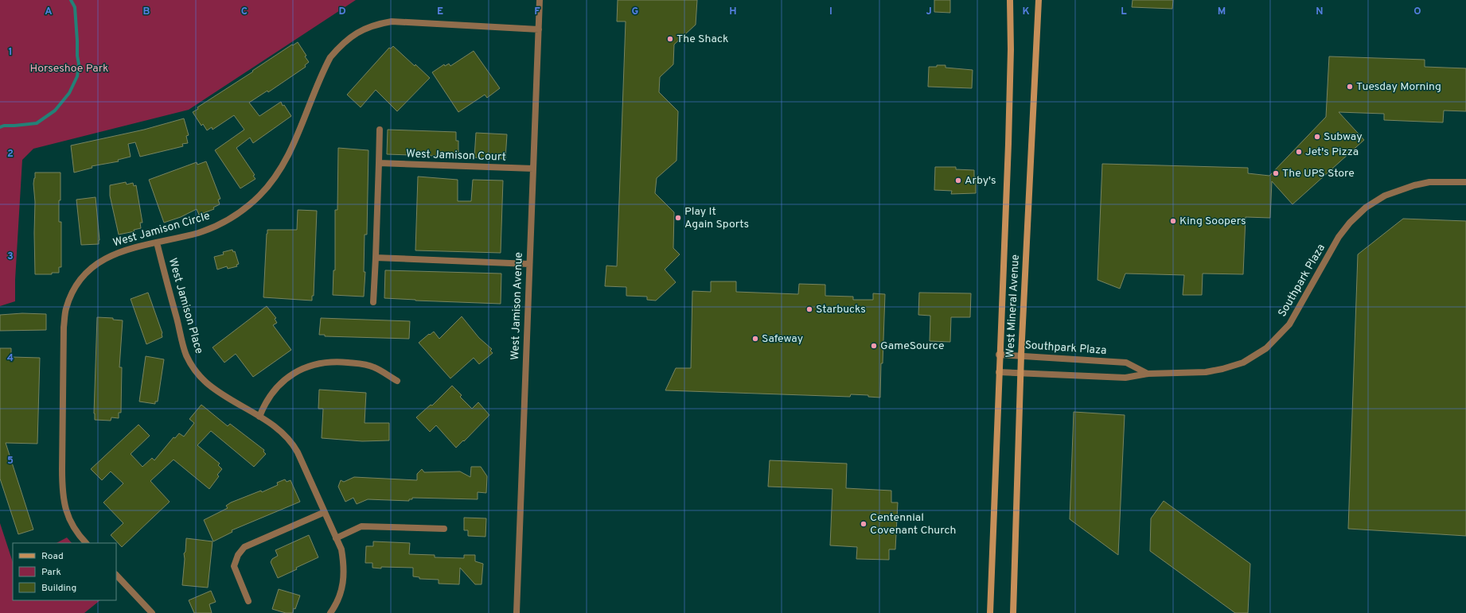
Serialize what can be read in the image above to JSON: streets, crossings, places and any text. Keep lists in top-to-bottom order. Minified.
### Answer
{"streets":{"main road":["West Mineral Avenue"],"street":["West Jamison Court","West Jamison Circle","Southpark Plaza","West Jamison Place","West Jamison Avenue"]},"crossings":[["West Jamison Court","West Jamison Avenue"],["West Jamison Circle","West Jamison Place"],["West Jamison Circle","West Jamison Avenue"],["Southpark Plaza","West Mineral Avenue"]],"parks":["Horseshoe Park"],"places":["The Shack","Tuesday Morning","Subway","Jet's Pizza","The UPS Store","Arby's","Play It Again Sports","King Soopers","Starbucks","Safeway","GameSource","Centennial Covenant Church"],"legend":["Road","Park","Building"],"grid":{"columns":["A","B","C","D","E","F","G","H","I","J","K","L","M","N","O"],"rows":["1","2","3","4","5"]}}
